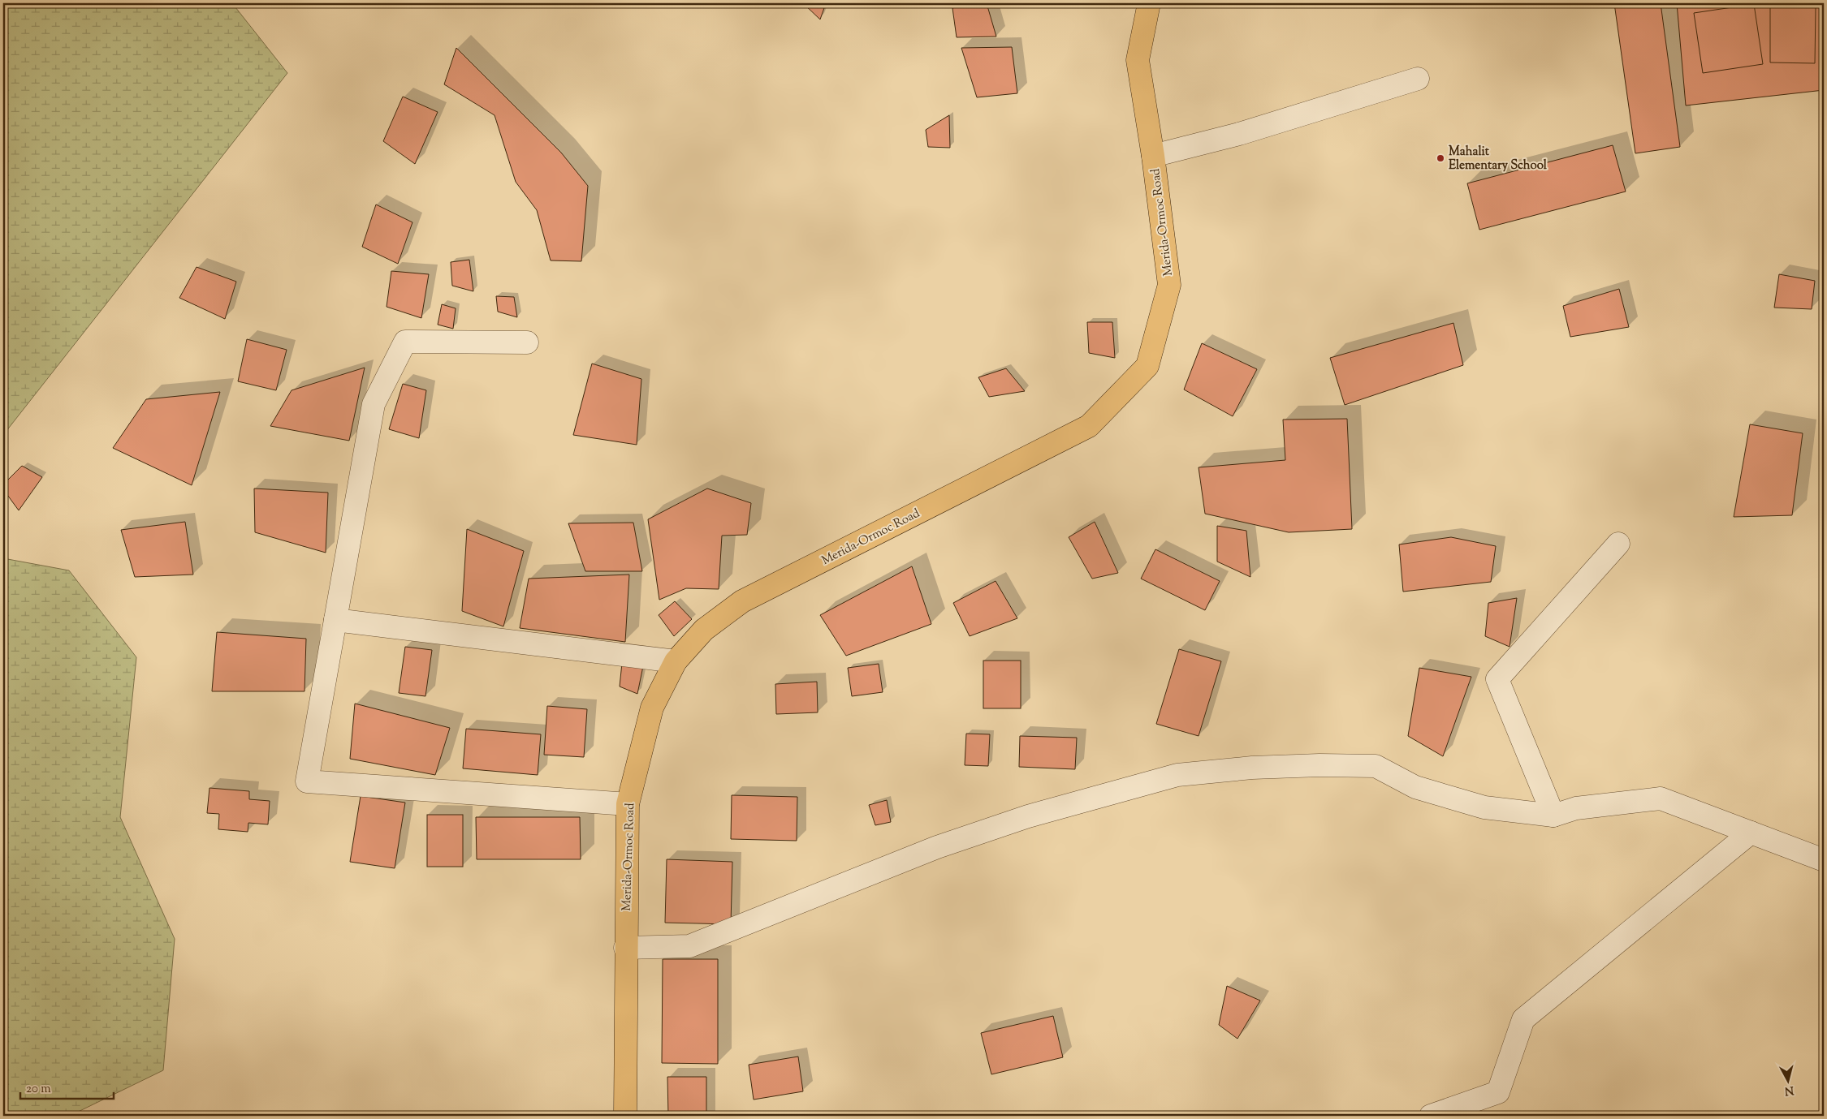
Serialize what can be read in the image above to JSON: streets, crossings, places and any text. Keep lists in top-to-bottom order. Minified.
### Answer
{"streets":{"highway":["Merida-Ormoc Road"]},"places":["Mahalit Elementary School"],"scale_bar":"20 m","north":"bottom"}
